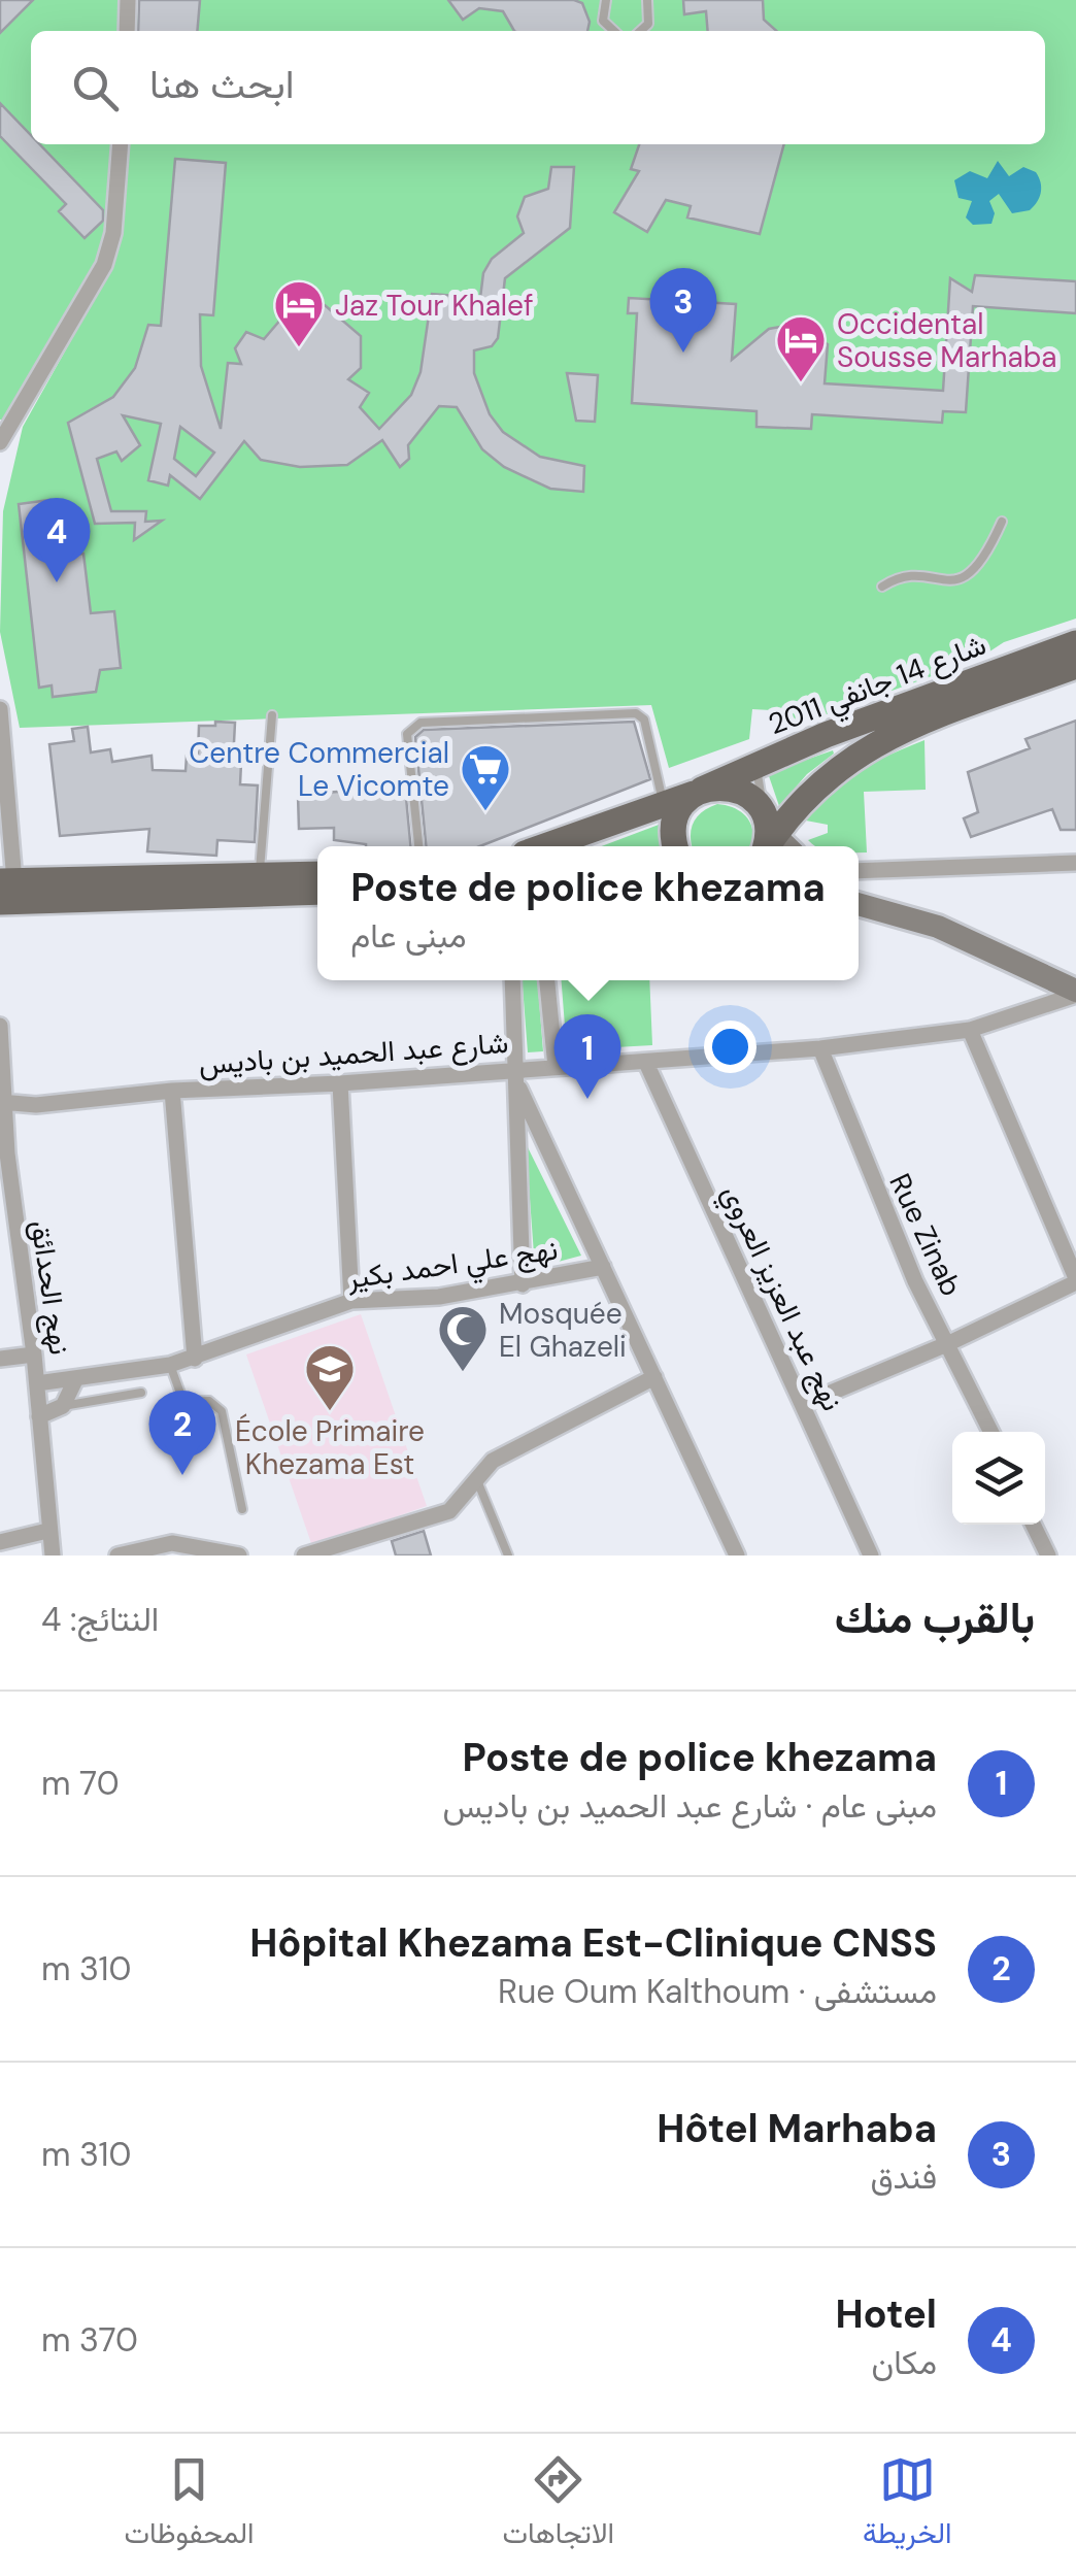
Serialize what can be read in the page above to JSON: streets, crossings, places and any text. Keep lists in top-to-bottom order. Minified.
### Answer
{"streets":{"main road":["شارع 14 جانفي 2011"],"street":["شارع عبد الحميد بن باديس","Rue Zinab","نهج علي احمد بكير","نهج الحدائق","نهج عبد العزيز العروي"]},"crossings":[["شارع عبد الحميد بن باديس","Rue Zinab"],["شارع عبد الحميد بن باديس","نهج الحدائق"],["شارع عبد الحميد بن باديس","نهج عبد العزيز العروي"],["نهج علي احمد بكير","نهج الحدائق"]],"places":{"hotel":["Jaz Tour Khalef","Occidental Sousse Marhaba"],"supermarket":["Centre Commercial Le Vicomte"],"mosque":["Mosquée El Ghazeli"],"school or university":["École Primaire Khezama Est"]},"page":{"search":"ابحث هنا","pins":["3","4","1","2"],"popup":["Poste de police khezama","مبنى عام"],"heading":["بالقرب منك","النتائج: 4"],"list":[{"mark":"1","name":"Poste de police khezama","note":"مبنى عام · شارع عبد الحميد بن باديس","value":"70 m"},{"mark":"2","name":"Hôpital Khezama Est-Clinique CNSS","note":"مستشفى · Rue Oum Kalthoum","value":"310 m"},{"mark":"3","name":"Hôtel Marhaba","note":"فندق","value":"310 m"},{"mark":"4","name":"Hotel","note":"مكان","value":"370 m"}],"nav":["الخريطة","الاتجاهات","المحفوظات"]}}
